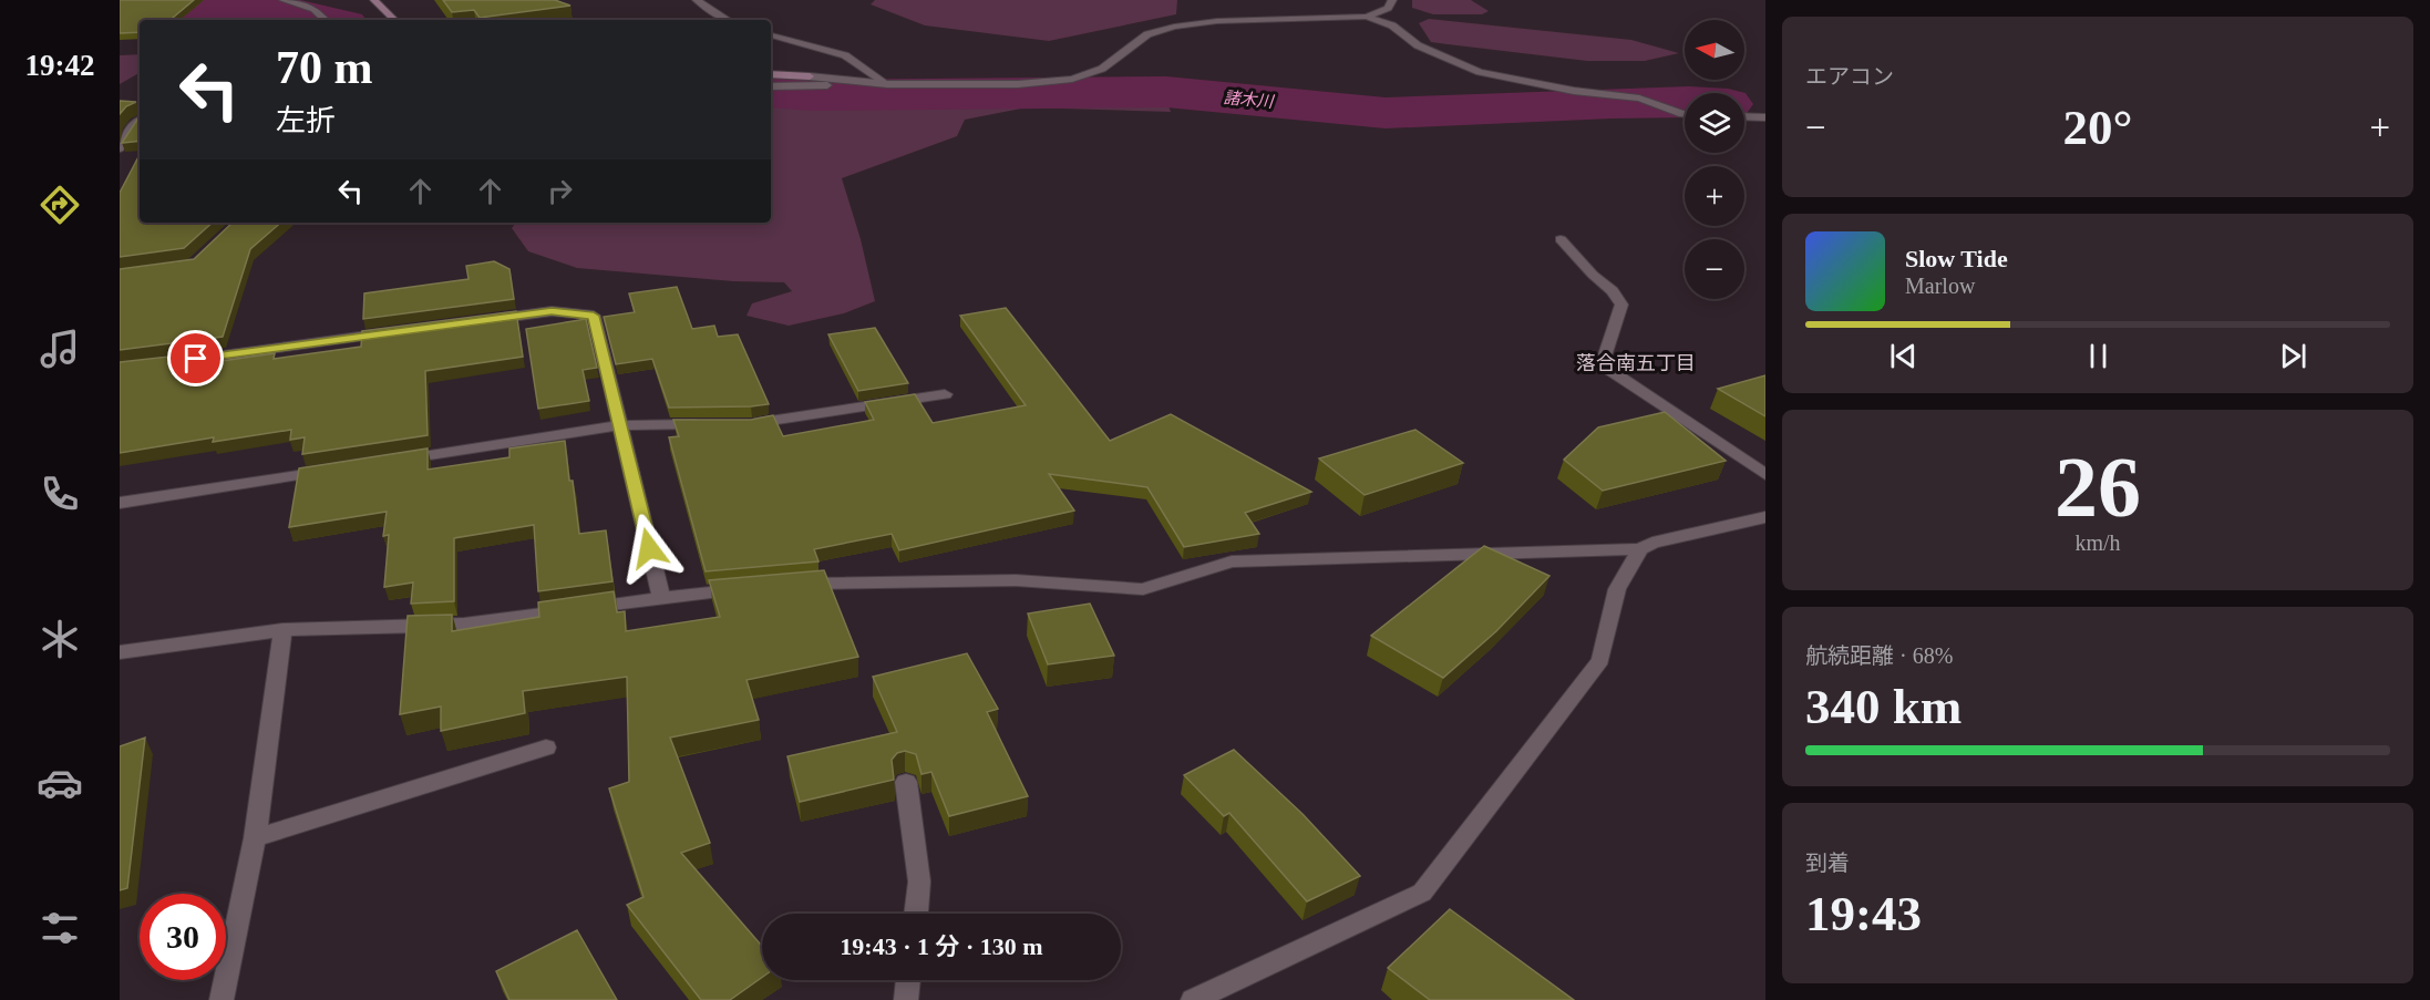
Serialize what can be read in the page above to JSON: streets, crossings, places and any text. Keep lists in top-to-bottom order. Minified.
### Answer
{"districts":["落合南五丁目"],"water":["諸木川"],"north":"left","page":{"tabs":"19:42","tile":["エアコン",["26","km/h"],["航続距離 · 68%","340 km"],["到着","19:43"]],"map_buttons":["+","−"],"turn":["70 m","左折"],"heat":["−","20°","+"],"song":["Slow Tide","Marlow"],"limit":"30","trip":"19:43 · 1 分 · 130 m"}}
